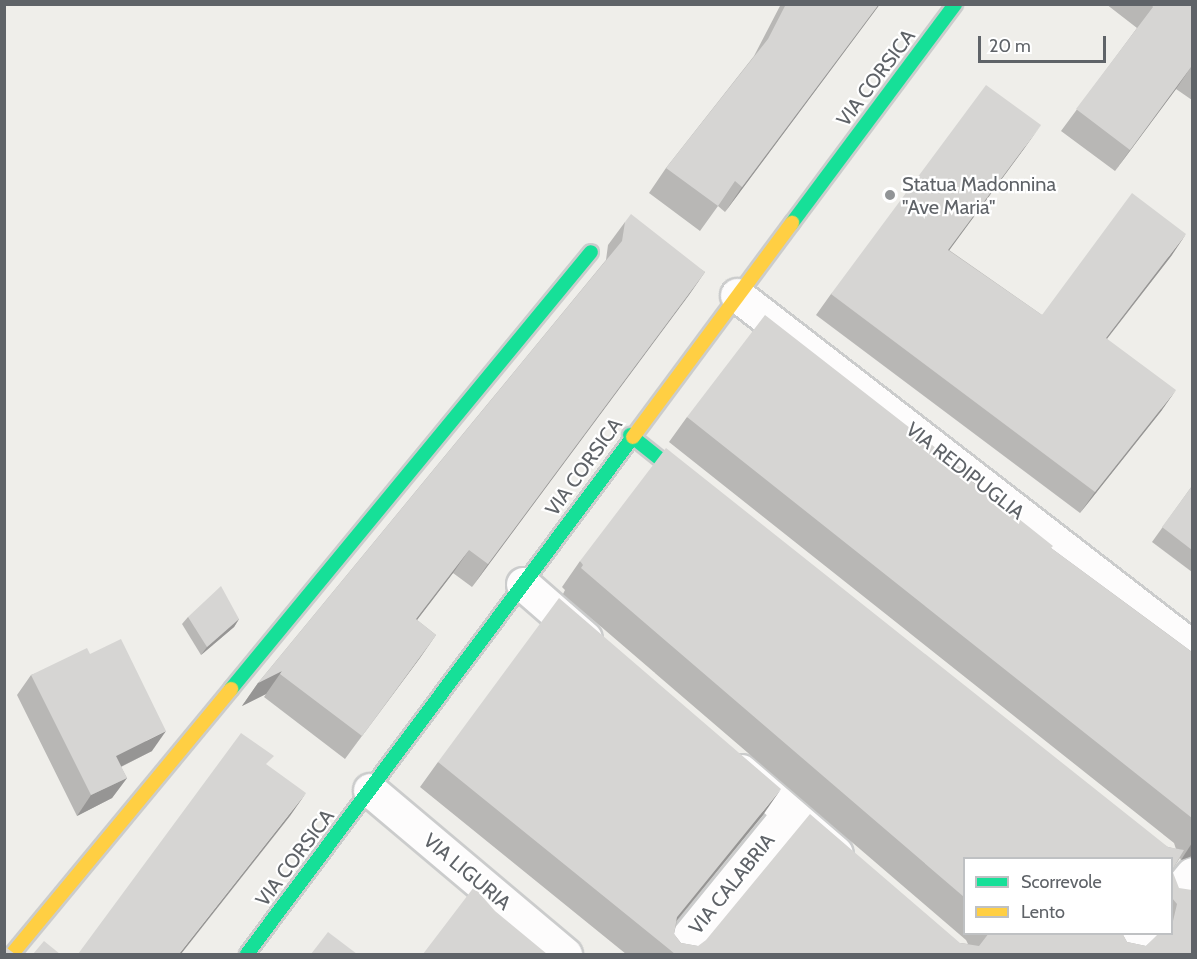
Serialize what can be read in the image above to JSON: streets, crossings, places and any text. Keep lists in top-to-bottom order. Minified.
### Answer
{"streets":{"street":["VIA CORSICA","VIA REDIPUGLIA","VIA LIGURIA","VIA CALABRIA"]},"crossings":[["VIA CORSICA","VIA REDIPUGLIA"],["VIA CORSICA","VIA LIGURIA"]],"places":["Statua Madonnina \"Ave Maria\""],"legend":["Scorrevole","Lento"],"scale_bar":"20 m"}
